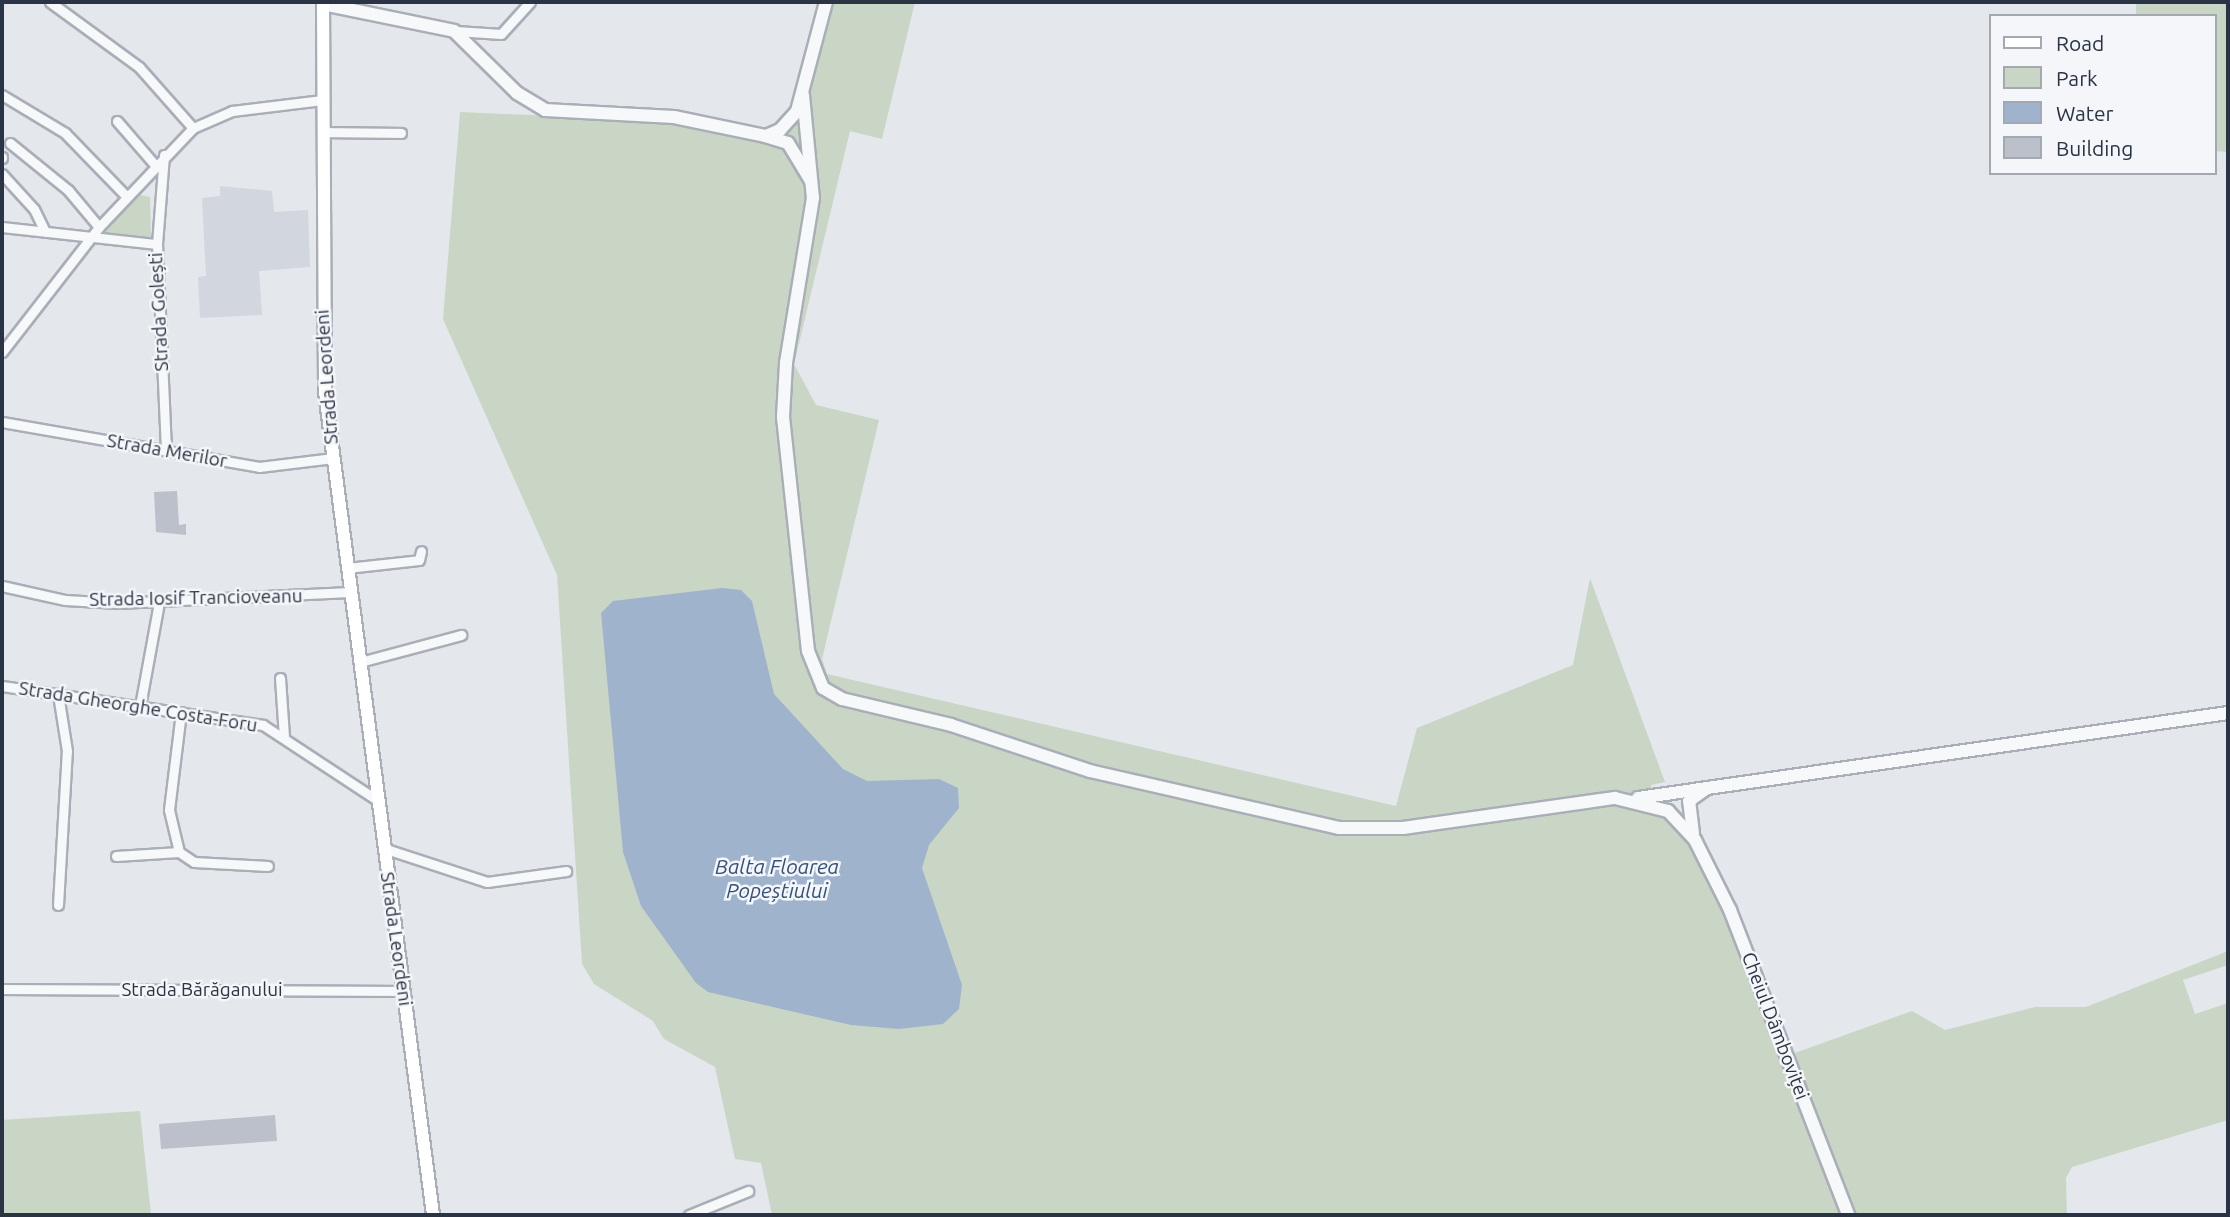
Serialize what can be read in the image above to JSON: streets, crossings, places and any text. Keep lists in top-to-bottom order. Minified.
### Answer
{"streets":{"main road":["Strada Leordeni"],"street":["Strada Golești","Strada Merilor","Strada Iosif Trancioveanu","Strada Gheorghe Costa-Foru","Strada Bărăganului","Cheiul Dâmboviței"]},"crossings":[["Strada Golești","Strada Merilor"],["Strada Leordeni","Strada Merilor"],["Strada Leordeni","Strada Iosif Trancioveanu"],["Strada Leordeni","Strada Gheorghe Costa-Foru"],["Strada Leordeni","Strada Bărăganului"]],"water":["Balta Floarea Popeștiului"],"legend":["Road","Park","Water","Building"]}
